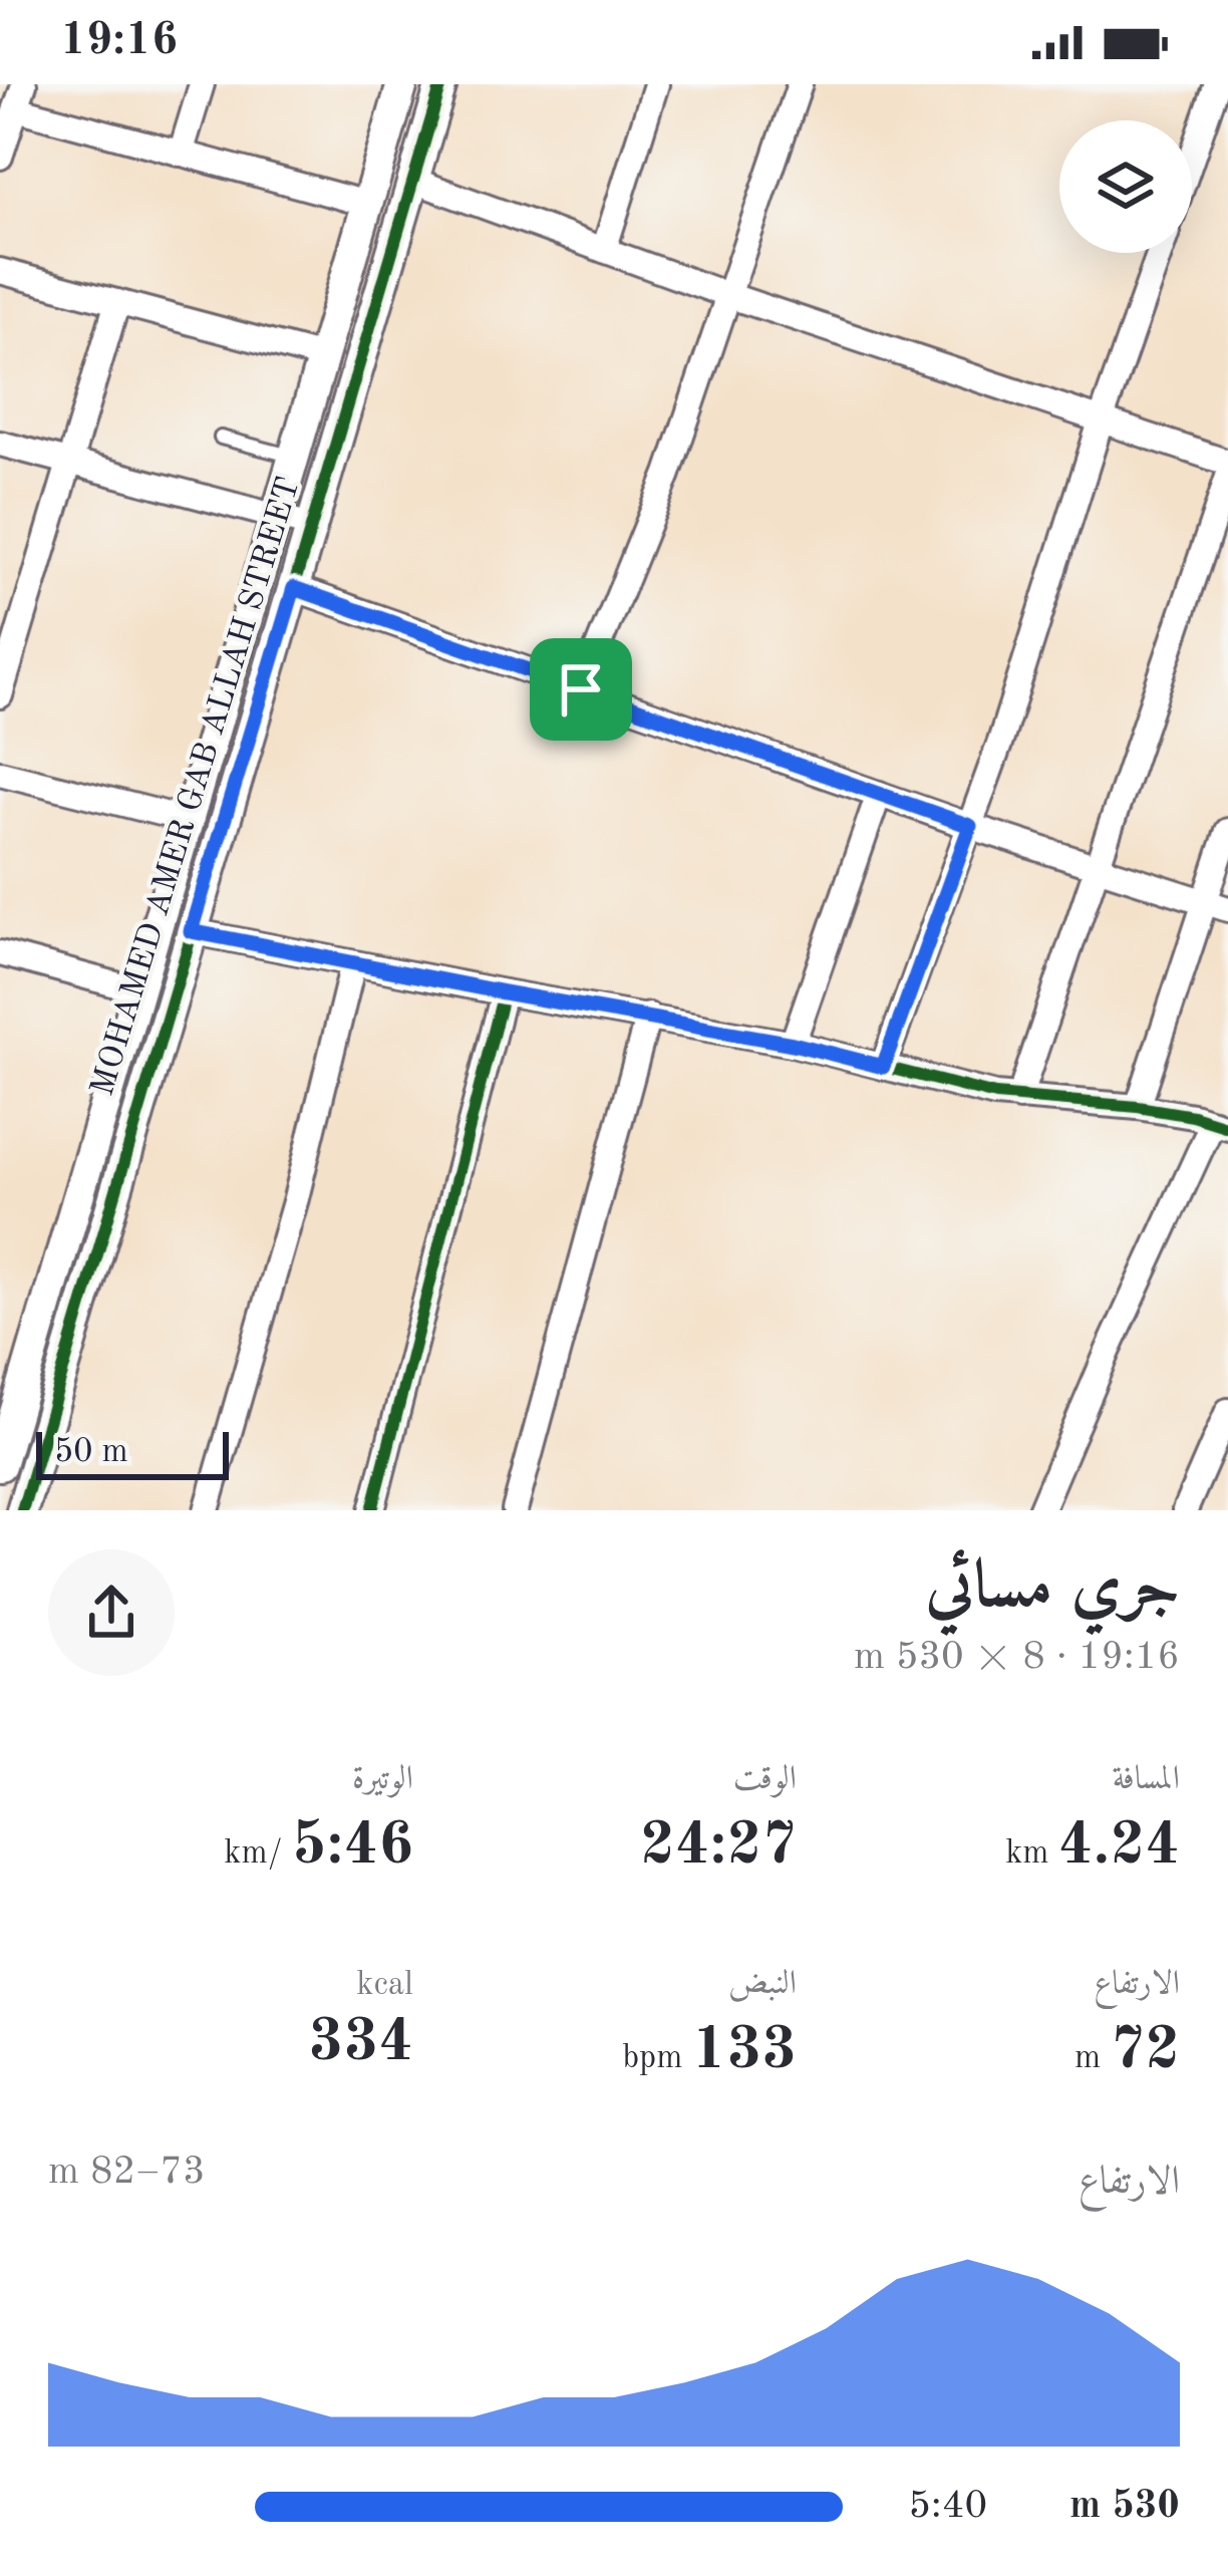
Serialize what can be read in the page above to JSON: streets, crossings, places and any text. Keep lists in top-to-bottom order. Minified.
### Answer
{"streets":{"street":["MOHAMED AMER GAB ALLAH STREET"]},"scale_bar":"50 m","page":{"status":"19:16","scale":"50 m","heading":["جري مسائي","19:16 · 8 × 530 m"],"stats":[["المسافة","4.24 km"],["الوقت","24:27"],["الوتيرة","5:46 /km"],["الارتفاع","72 m"],["النبض","133 bpm"],["kcal","334"]],"chart":["الارتفاع","73–82 m"],"list":[{"name":"530 m","note":"5:40"}]}}
